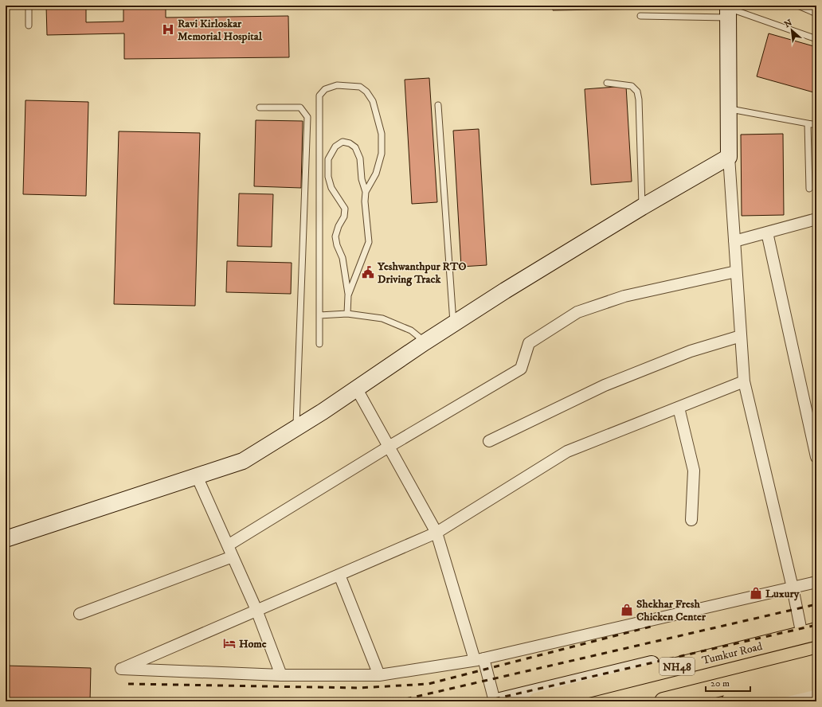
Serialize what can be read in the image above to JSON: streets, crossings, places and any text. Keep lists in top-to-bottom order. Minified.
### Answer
{"streets":{"highway":["Tumkur Road","NH48"]},"places":{"hospital":["Ravi Kirloskar Memorial Hospital"],"public building":["Yeshwanthpur RTO Driving Track"],"shop":["Luxury","Shekhar Fresh Chicken Center"],"hotel":["Home"]},"scale_bar":"20 m","north":"top left"}
